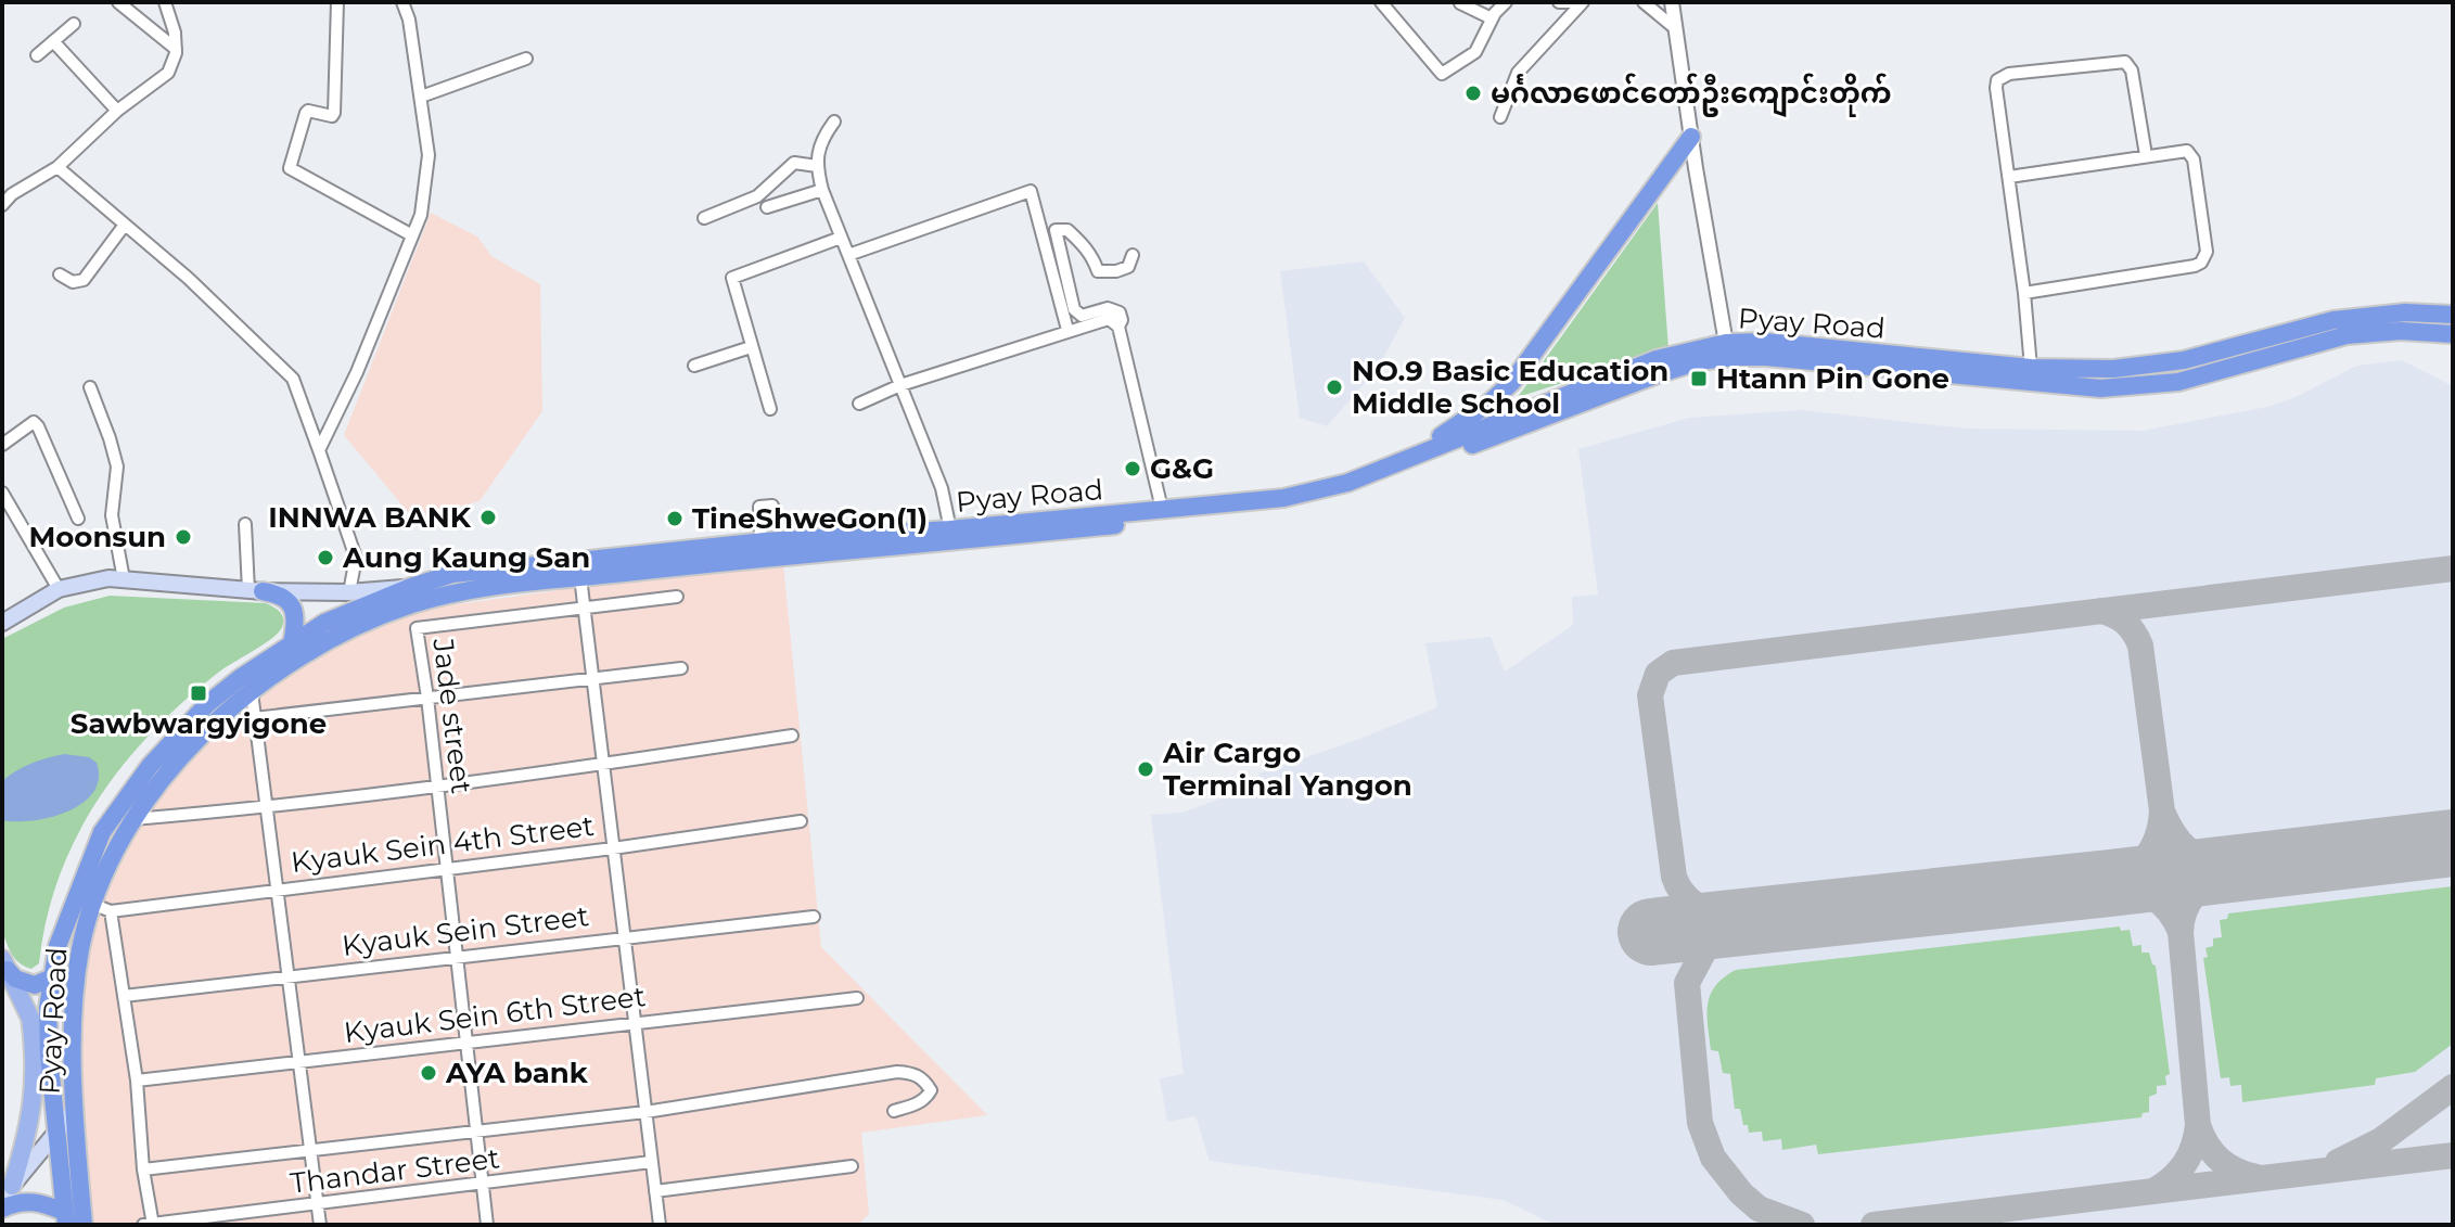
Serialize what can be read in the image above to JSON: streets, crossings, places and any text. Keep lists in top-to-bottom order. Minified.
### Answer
{"streets":{"highway":["Pyay Road"],"street":["Jade street","Kyauk Sein 4th Street","Kyauk Sein Street","Kyauk Sein 6th Street","Thandar Street"]},"crossings":[["Jade street","Kyauk Sein 4th Street"],["Jade street","Kyauk Sein Street"],["Jade street","Kyauk Sein 6th Street"],["Jade street","Thandar Street"]],"places":{"other":["မင်္ဂလာဖောင်တော်ဦးကျောင်းတိုက်","NO.9 Basic Education Middle School","G&G","INNWA BANK","TineShweGon(1)","Moonsun","Aung Kaung San","Air Cargo Terminal Yangon","AYA bank"],"transit":["Htann Pin Gone","Sawbwargyigone"]}}
